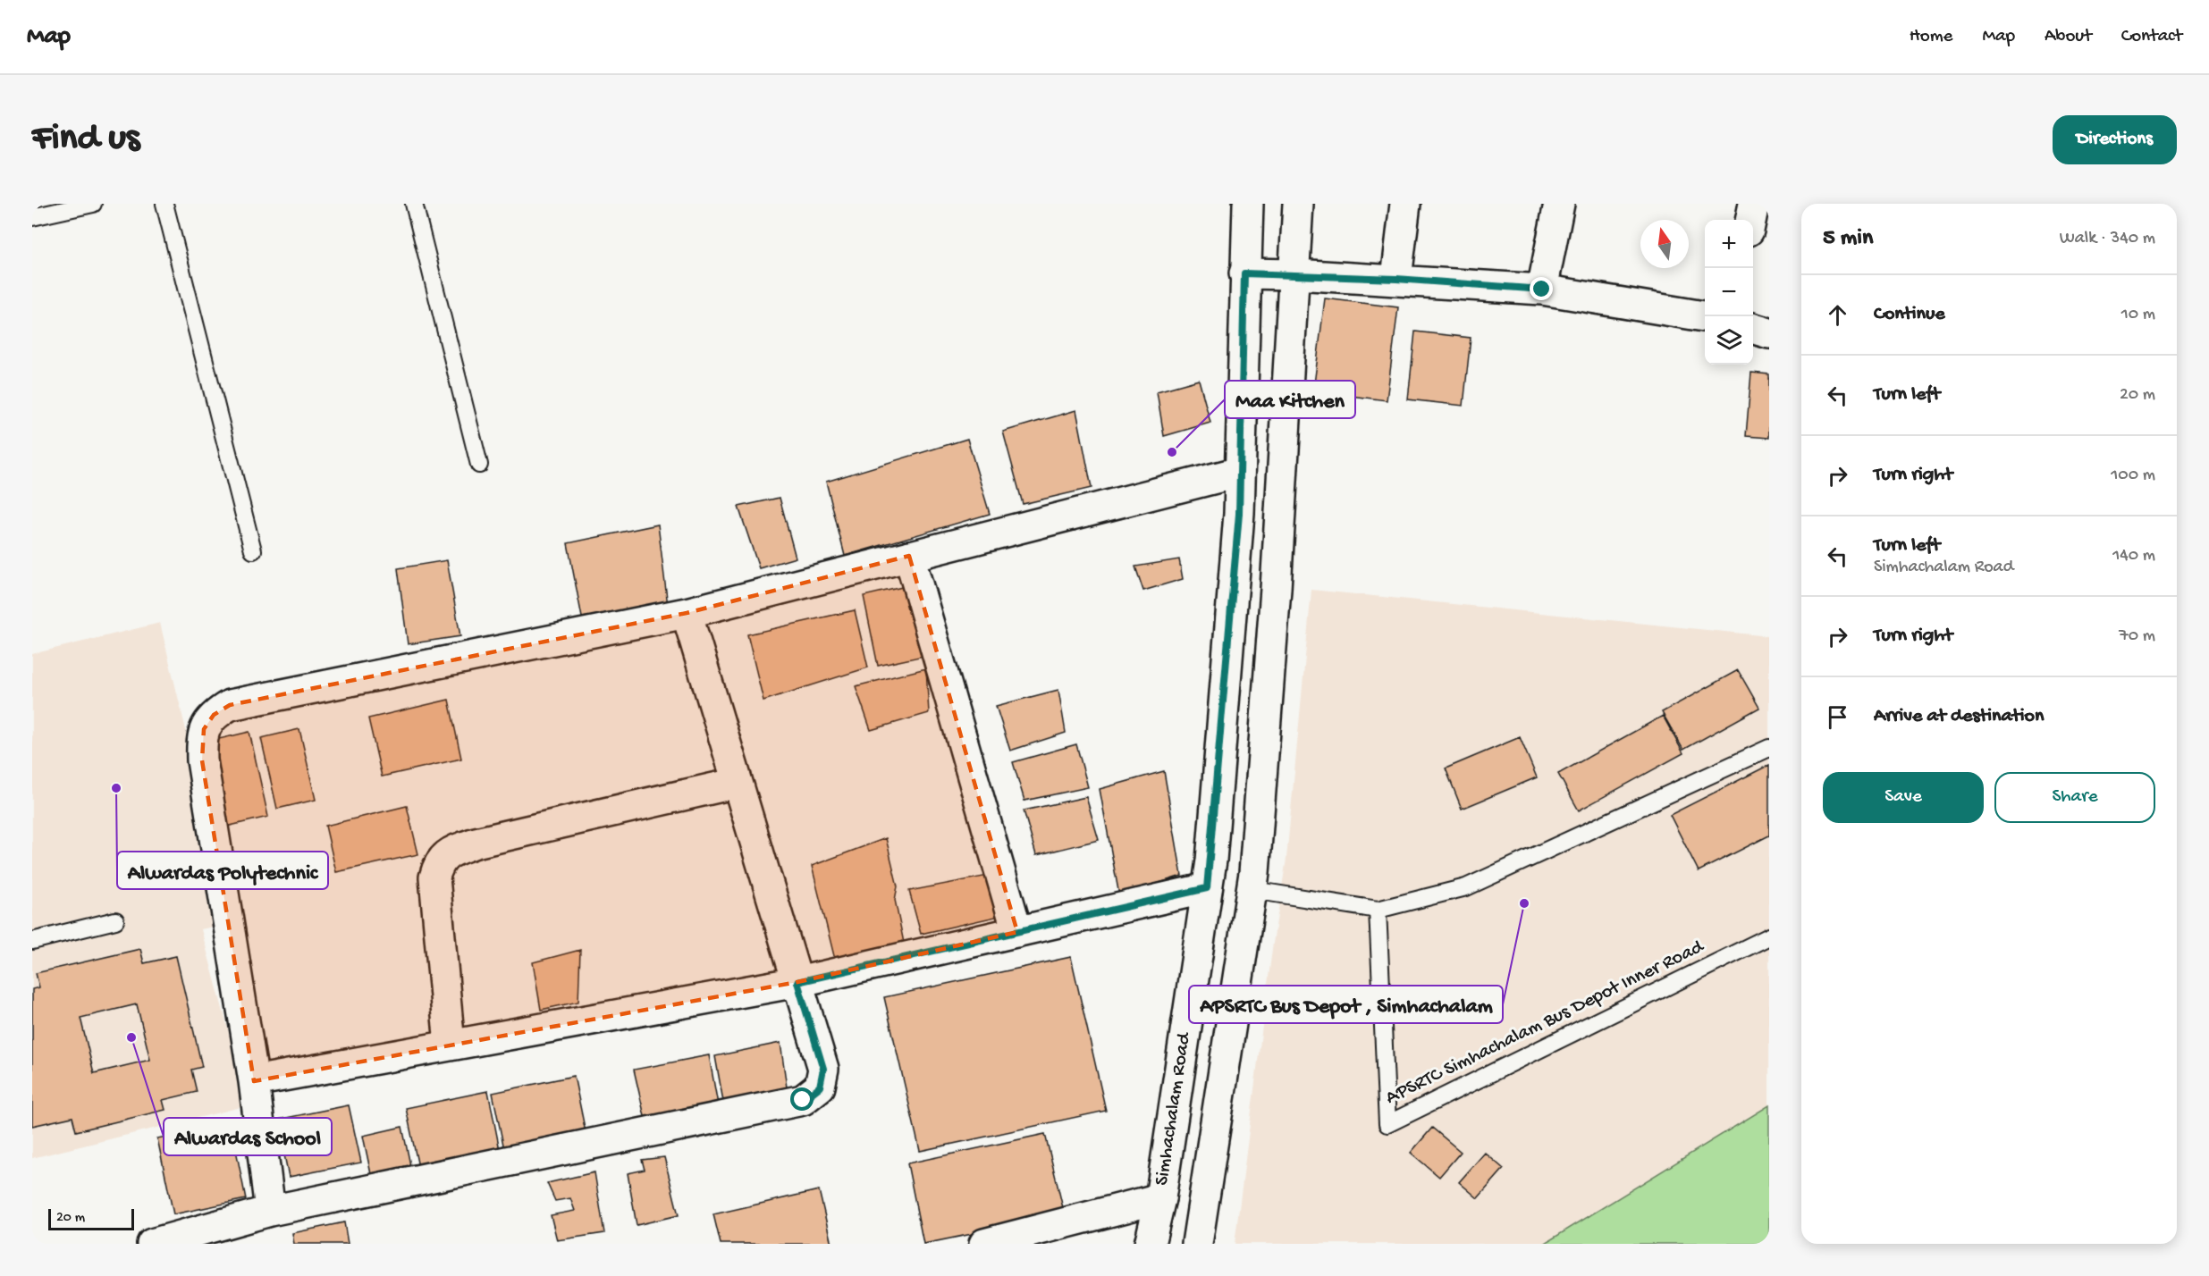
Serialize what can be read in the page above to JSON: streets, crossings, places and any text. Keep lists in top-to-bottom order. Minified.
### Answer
{"streets":{"street":["Simhachalam Road"],"lane":["APSRTC Simhachalam Bus Depot Inner Road"]},"places":["Maa Kitchen","Alwardas Polytechnic","APSRTC Bus Depot , Simhachalam","Alwardas School"],"scale_bar":"20 m","north":"top","page":{"header":"Map","nav":["Home","Map","About","Contact"],"buttons":["Directions",["Save","Share"]],"title":"Find us","heading":["5 min","Walk · 340 m"],"map_buttons":["+","−"],"list":[["Continue","10 m"],["Turn left","20 m"],["Turn right","100 m"],["Turn left","Simhachalam Road","140 m"],["Turn right","70 m"],"Arrive at destination"],"scale":"20 m"}}
